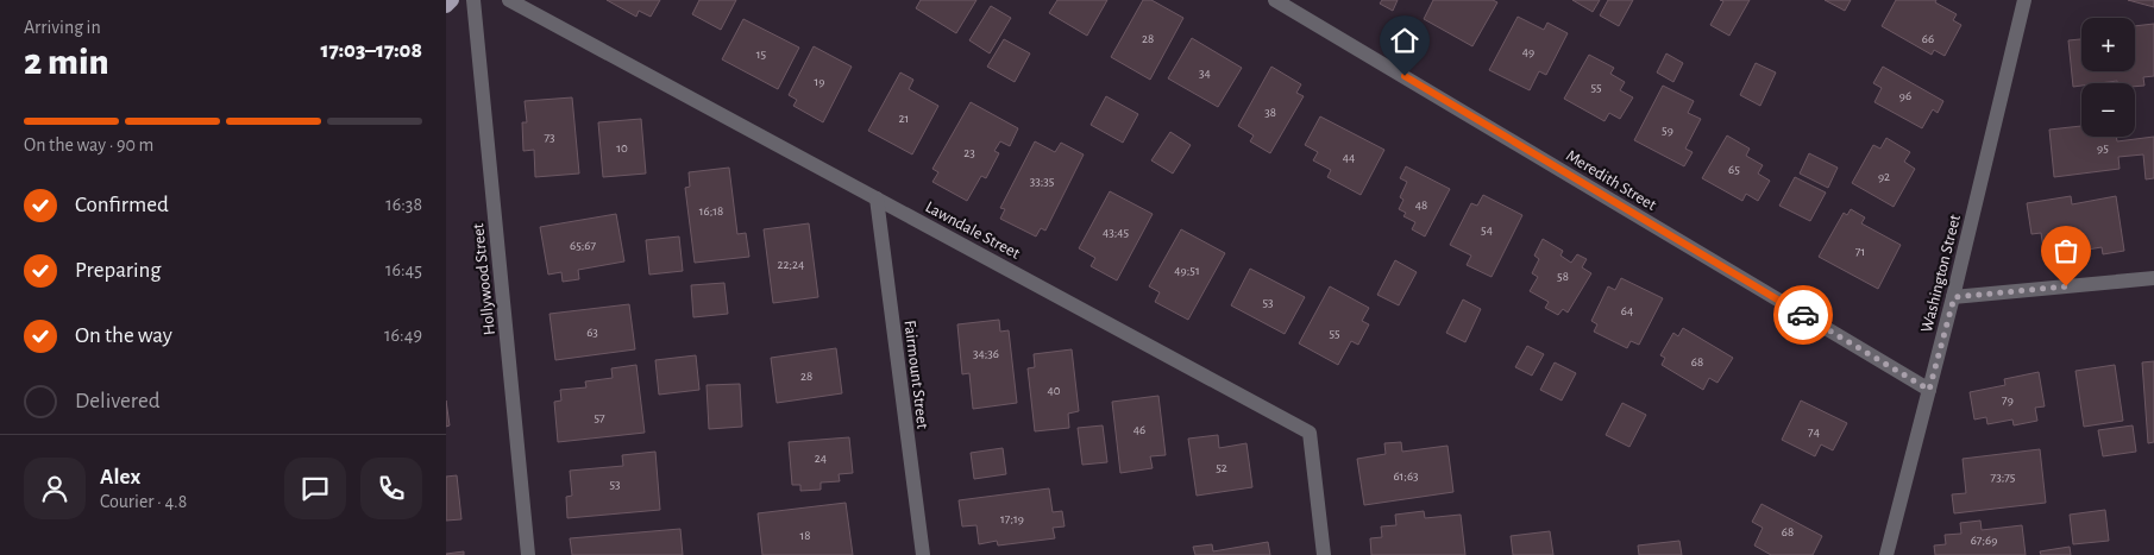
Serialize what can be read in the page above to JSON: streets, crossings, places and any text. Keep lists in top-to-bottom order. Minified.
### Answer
{"streets":{"street":["Meredith Street","Lawndale Street","Washington Street","Hollywood Street","Fairmount Street"]},"crossings":[["Meredith Street","Washington Street"],["Lawndale Street","Fairmount Street"]],"house_numbers":["28","66","49","15","34","19","55","96","38","21","59","73","10","95","23","44","65","92","33;35","48","16;18","54","43;45","65;67","71","22;24","49;51","58","53","64","63","55","34;36","68","28","40","79","57","46","74","24","52","61;63","73;75","53","17;19","68","18","67;69"],"page":{"heading":["2 min","Arriving in","17:03–17:08"],"panel":["Alex","Courier · 4.8"],"map_buttons":["+","−"],"bar":"On the way · 90 m","list":[["Confirmed","16:38"],["Preparing","16:45"],["On the way","16:49"],"Delivered"]}}
